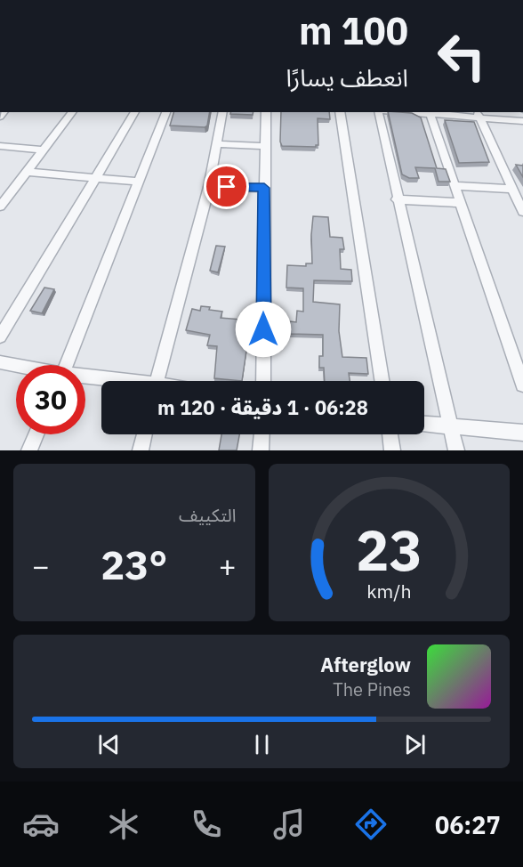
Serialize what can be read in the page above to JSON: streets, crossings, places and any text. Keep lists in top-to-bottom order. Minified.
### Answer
{"page":{"turn":["100 m","انعطف يسارًا"],"limit":"30","trip":"06:28 · 1 دقيقة · 120 m","tile":"التكييف","heat":["−","23°","+"],"song":["Afterglow","The Pines"],"tabs":"06:27","gauge":["23","km/h"]}}
